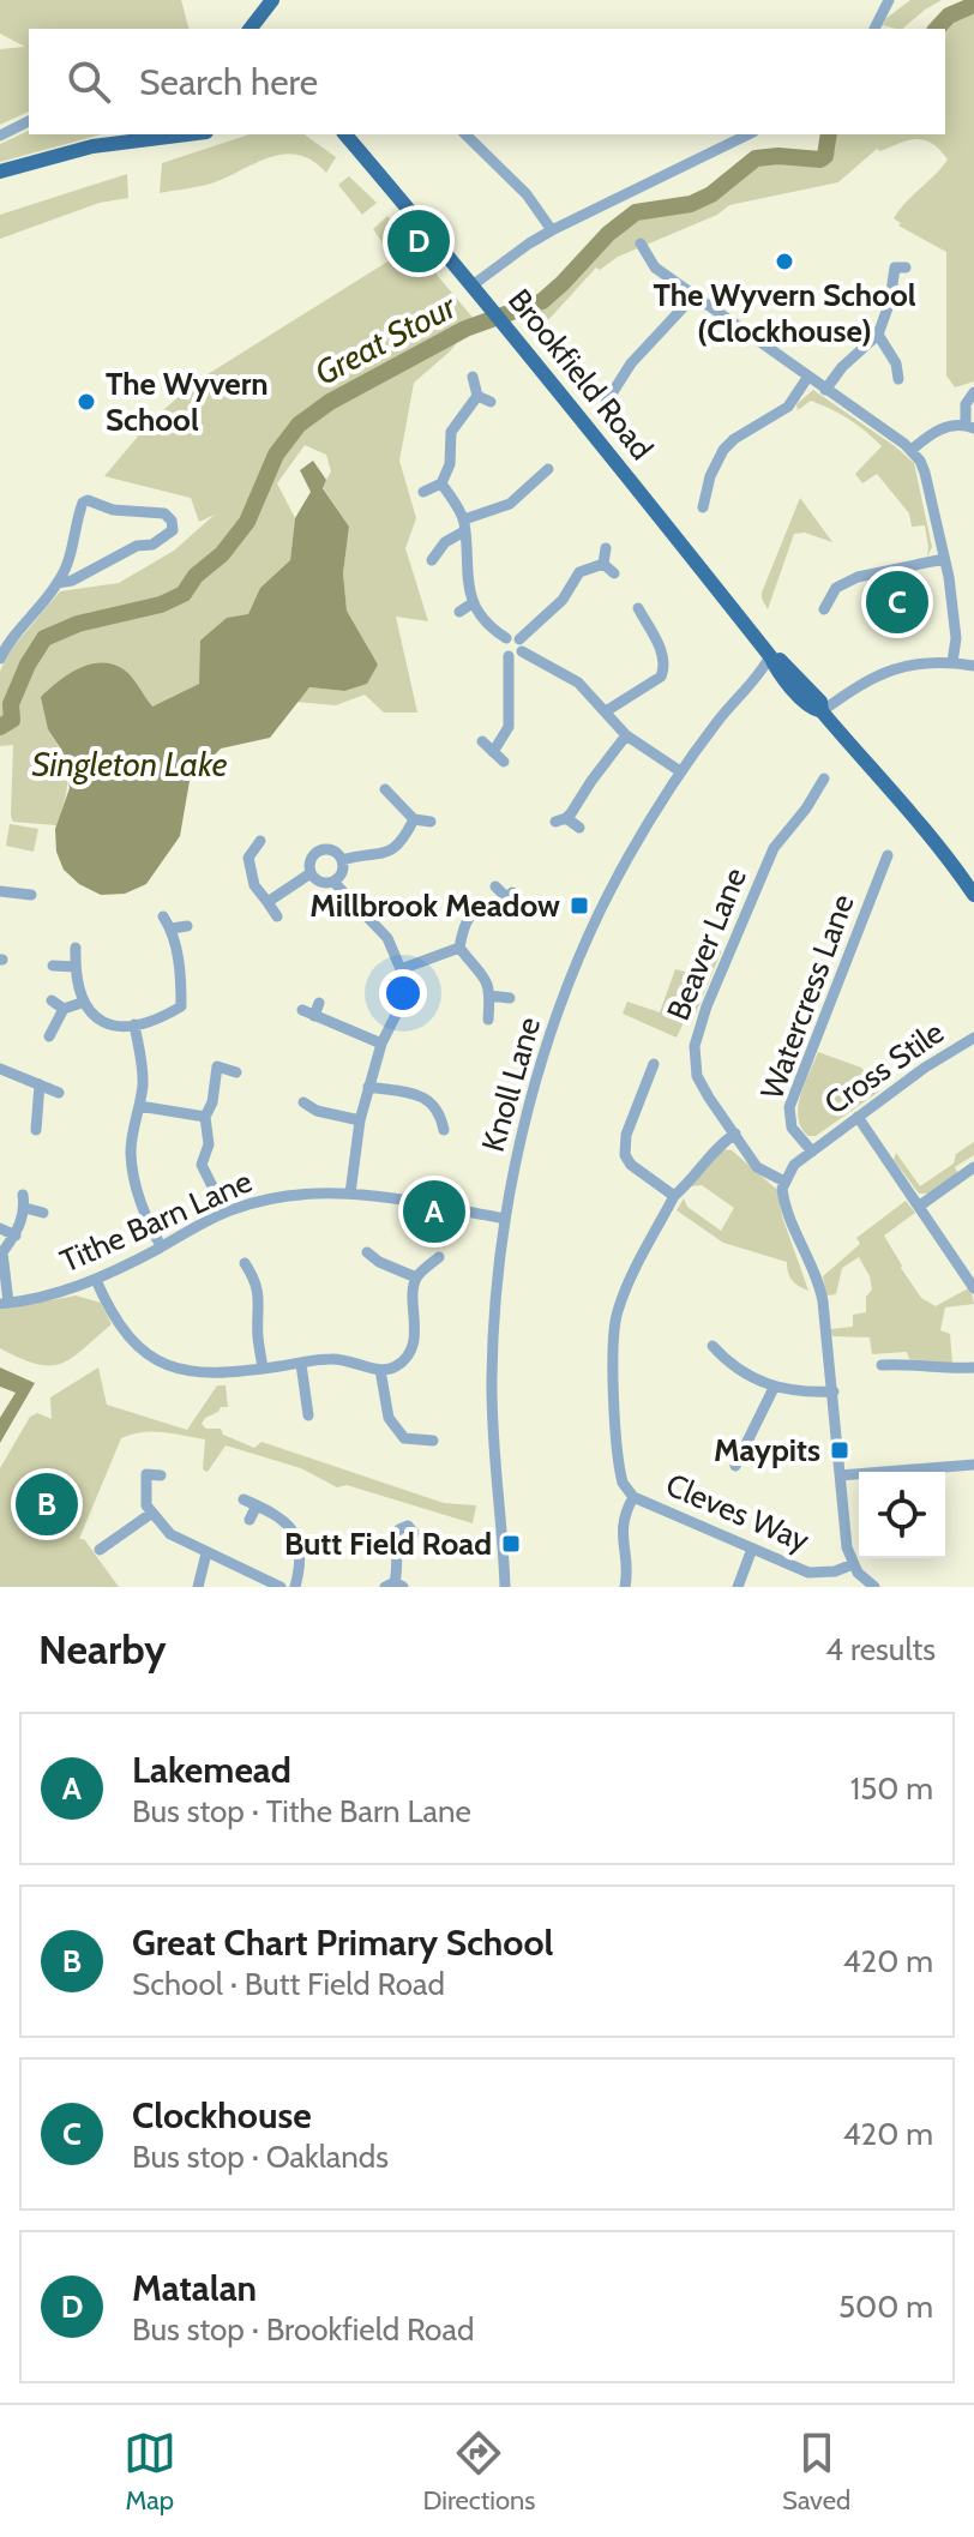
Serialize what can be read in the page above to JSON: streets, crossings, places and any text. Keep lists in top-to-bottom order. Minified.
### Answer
{"streets":{"main road":["Brookfield Road"],"street":["Beaver Lane","Watercress Lane","Cross Stile","Knoll Lane","Tithe Barn Lane","Cleves Way"]},"crossings":[["Brookfield Road","Knoll Lane"],["Beaver Lane","Cross Stile"],["Beaver Lane","Cleves Way"],["Watercress Lane","Cross Stile"],["Knoll Lane","Tithe Barn Lane"]],"water":["Great Stour","Singleton Lake"],"places":{"other":["The Wyvern School (Clockhouse)","The Wyvern School"],"transit":["Millbrook Meadow","Maypits","Butt Field Road"]},"page":{"search":"Search here","pins":["D","C","A","B"],"heading":["Nearby","4 results"],"list":[{"mark":"A","name":"Lakemead","note":"Bus stop · Tithe Barn Lane","value":"150 m"},{"mark":"B","name":"Great Chart Primary School","note":"School · Butt Field Road","value":"420 m"},{"mark":"C","name":"Clockhouse","note":"Bus stop · Oaklands","value":"420 m"},{"mark":"D","name":"Matalan","note":"Bus stop · Brookfield Road","value":"500 m"}],"nav":["Map","Directions","Saved"]}}
